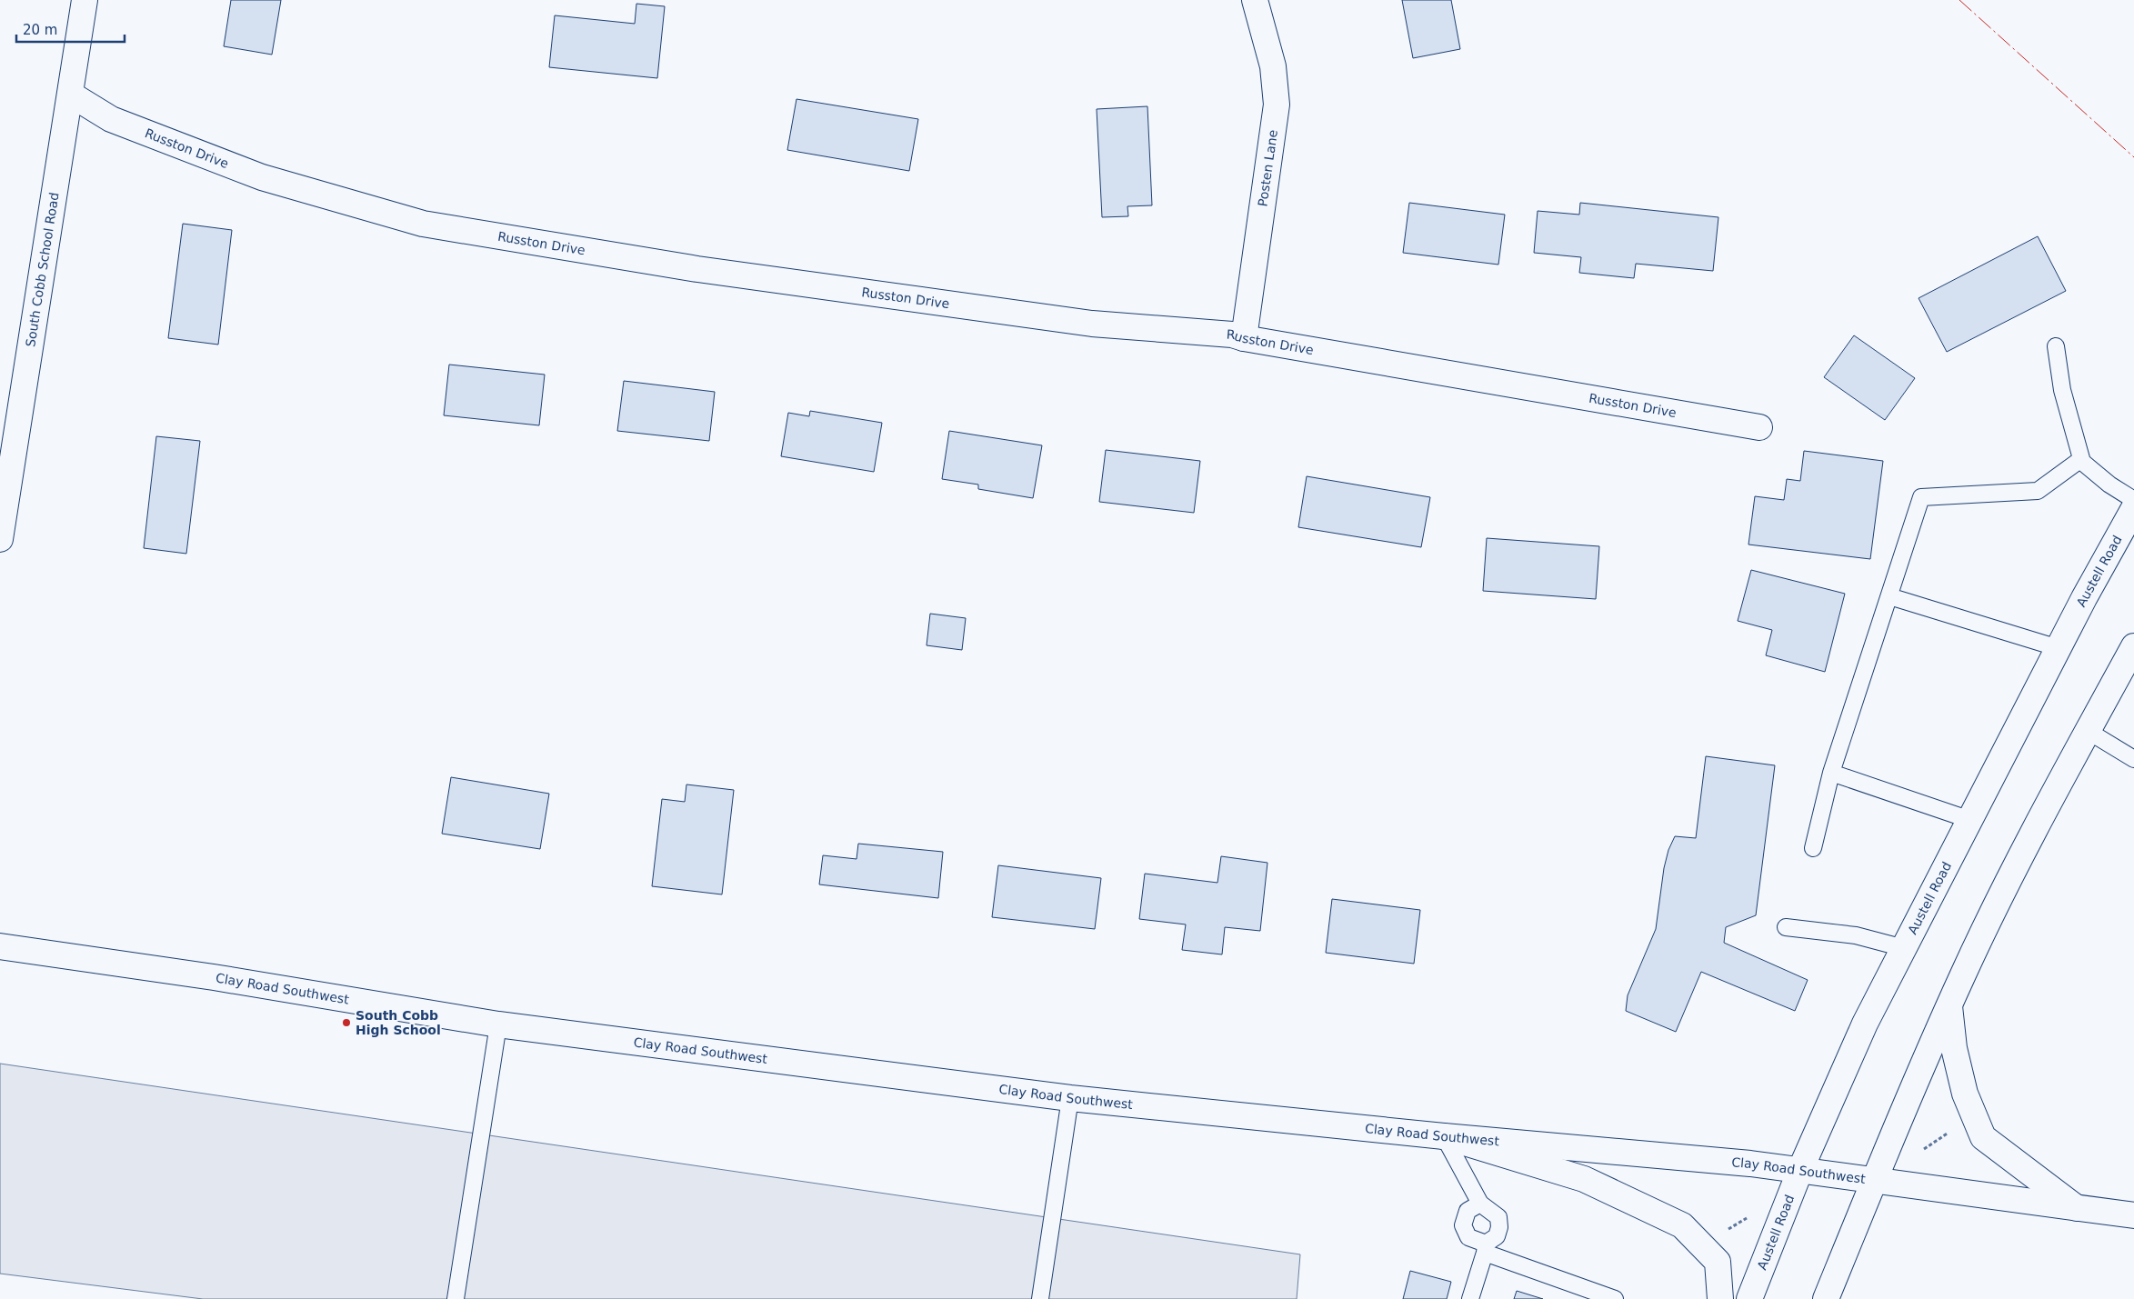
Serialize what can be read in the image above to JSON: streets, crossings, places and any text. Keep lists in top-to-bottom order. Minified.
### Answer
{"streets":{"street":["Russton Drive","Posten Lane","South Cobb School Road","Austell Road","Clay Road Southwest"]},"crossings":[["Russton Drive","Posten Lane"],["Russton Drive","South Cobb School Road"],["Austell Road","Clay Road Southwest"]],"places":["South Cobb High School"],"scale_bar":"20 m"}
